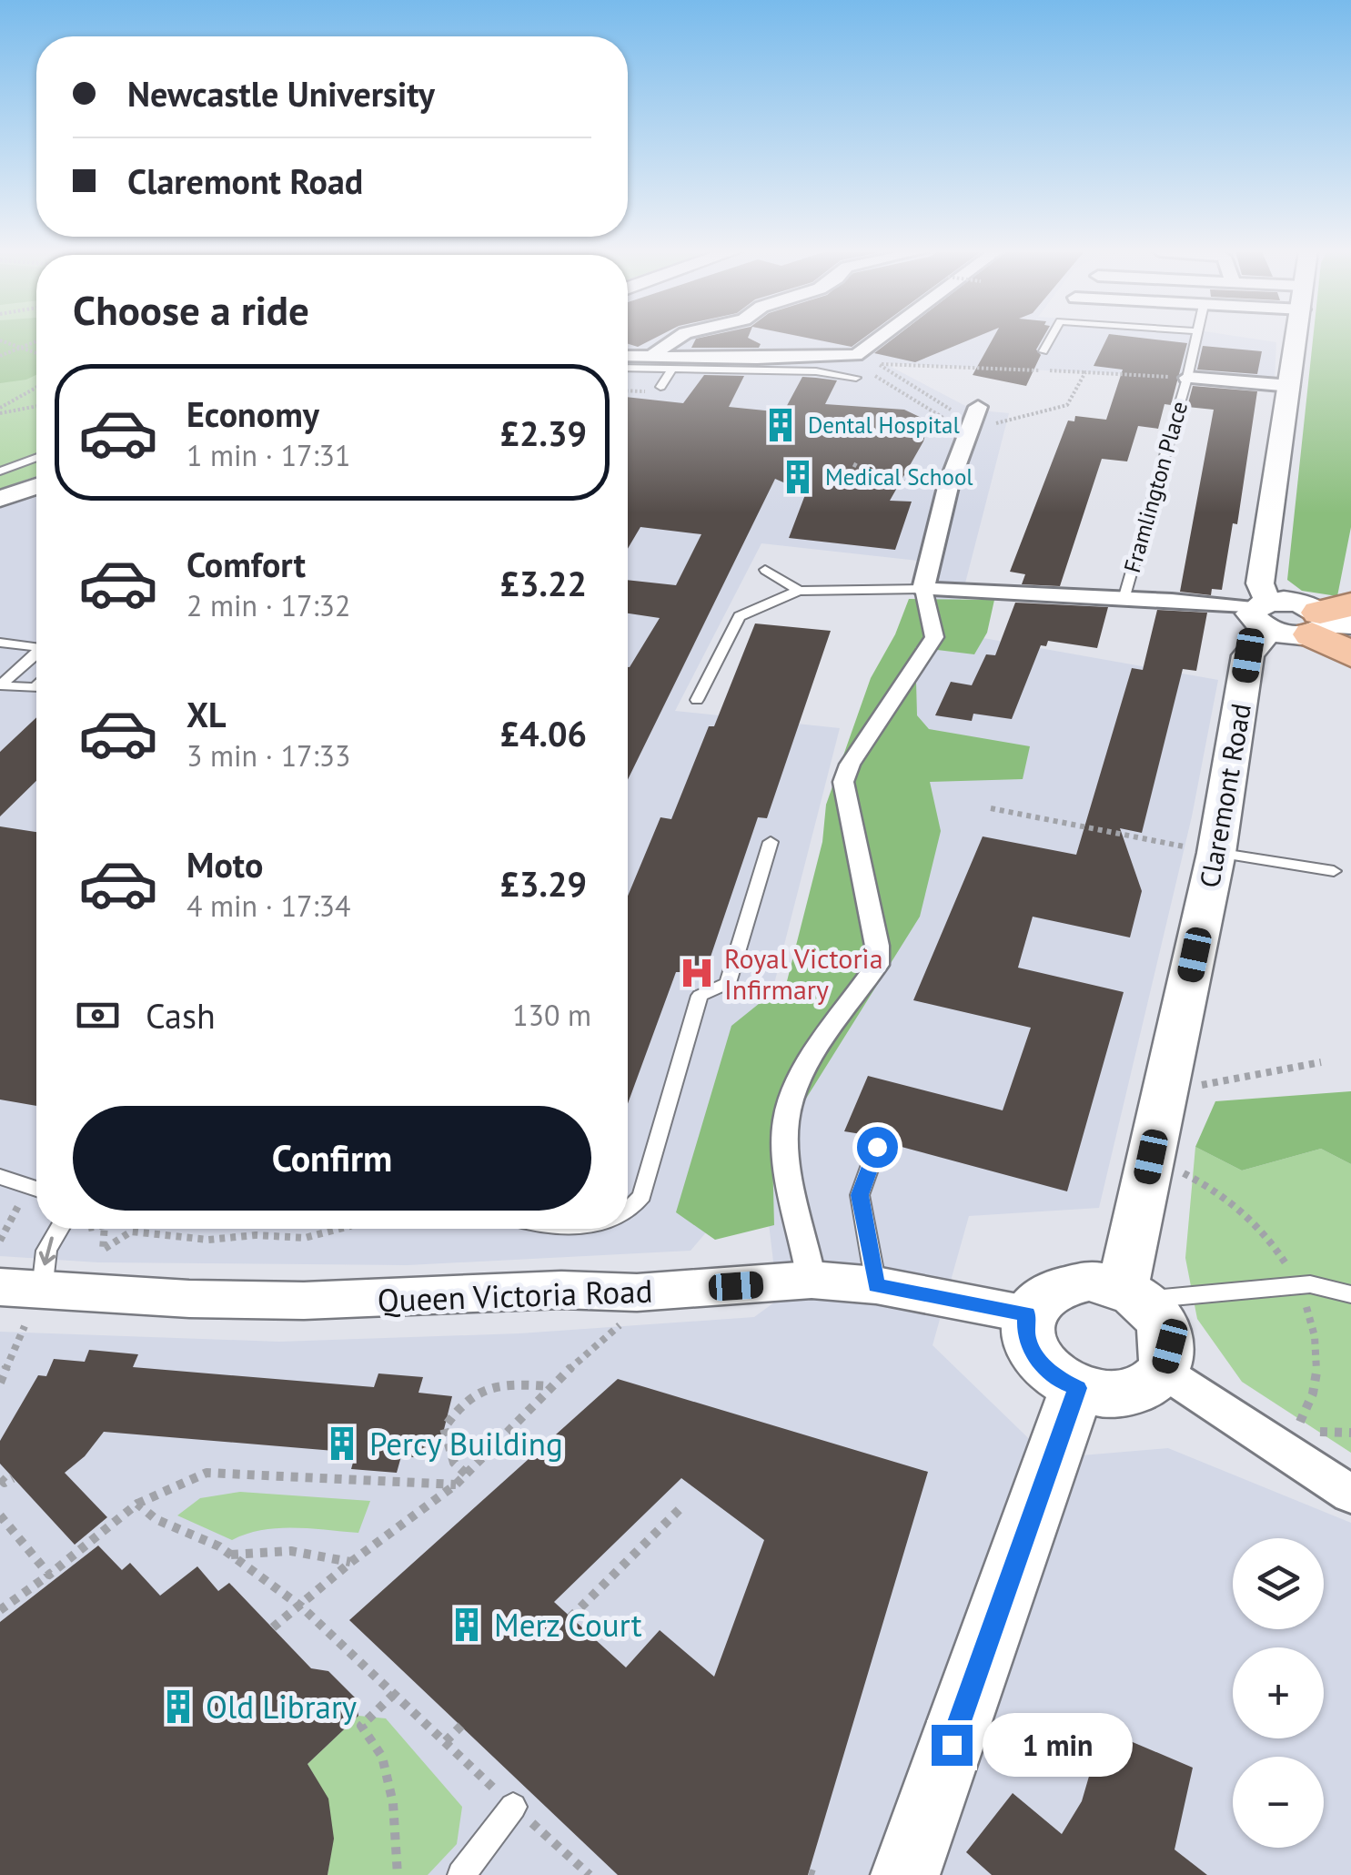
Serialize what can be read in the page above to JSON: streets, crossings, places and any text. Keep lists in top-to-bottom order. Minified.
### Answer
{"streets":{"main road":["Claremont Road"],"street":["Framlington Place","Queen Victoria Road"]},"crossings":[["Framlington Place","Claremont Road"],["Claremont Road","Queen Victoria Road"]],"places":{"building":["Dental Hospital","Medical School","Percy Building","Merz Court","Old Library"],"hospital":["Royal Victoria Infirmary"]},"page":{"banner":["Newcastle University","Claremont Road"],"heading":"Choose a ride","list":[{"name":"Economy","note":"1 min · 17:31","value":"£2.39"},{"name":"Comfort","note":"2 min · 17:32","value":"£3.22"},{"name":"XL","note":"3 min · 17:33","value":"£4.06"},{"name":"Moto","note":"4 min · 17:34","value":"£3.29"}],"pay":["Cash","130 m"],"buttons":"Confirm","map_buttons":["+","−"],"bubble":"1 min"}}
